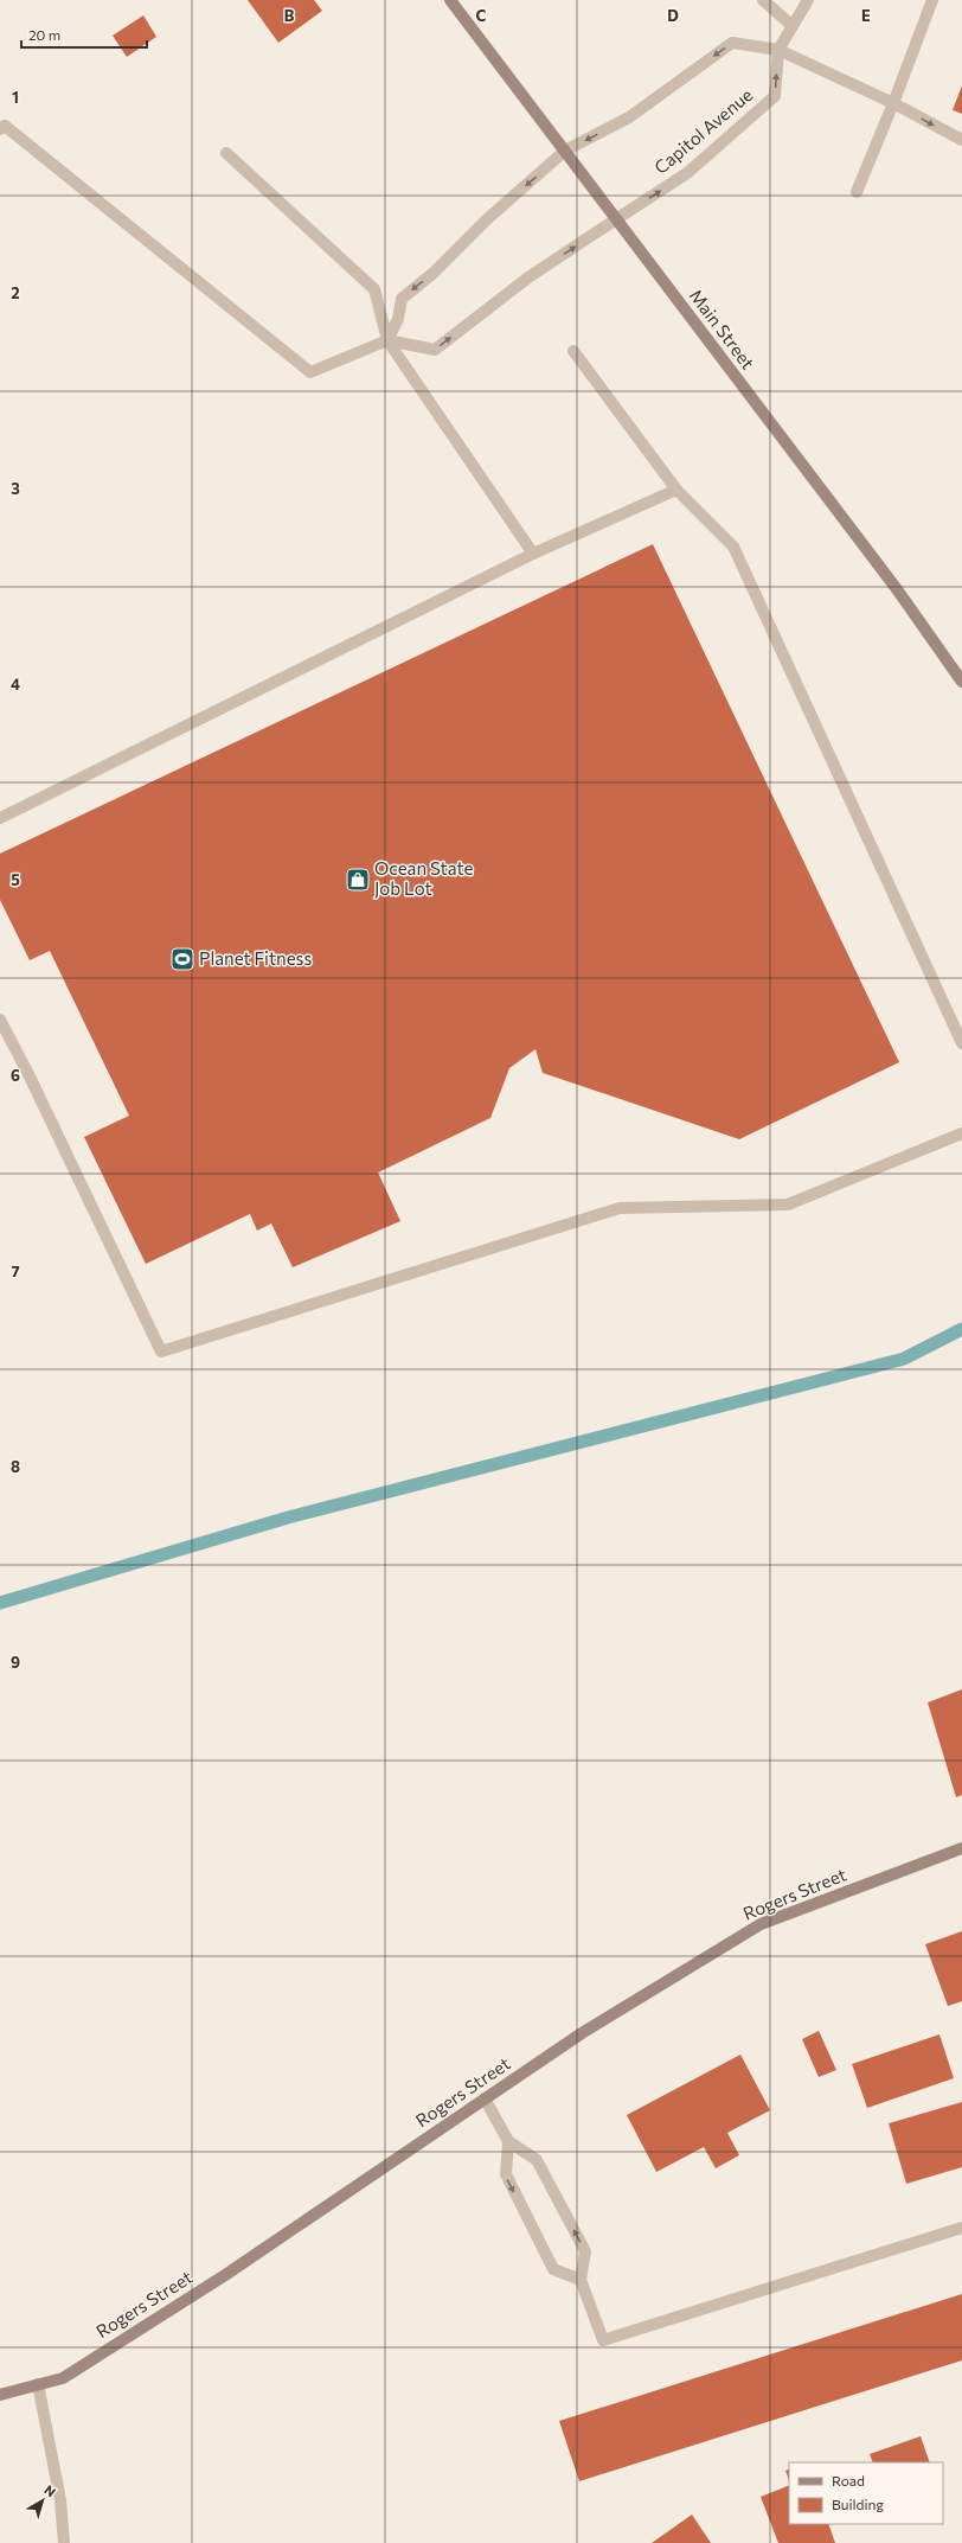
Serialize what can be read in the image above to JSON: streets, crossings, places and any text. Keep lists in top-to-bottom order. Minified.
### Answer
{"streets":{"street":["Capitol Avenue","Main Street","Rogers Street"]},"crossings":[["Capitol Avenue","Main Street"]],"places":{"shop":["Ocean State Job Lot"],"sports":["Planet Fitness"]},"legend":["Road","Building"],"scale_bar":"20 m","north":"top right","grid":{"columns":["B","C","D","E"],"rows":["1","2","3","4","5","6","7","8","9"]}}
